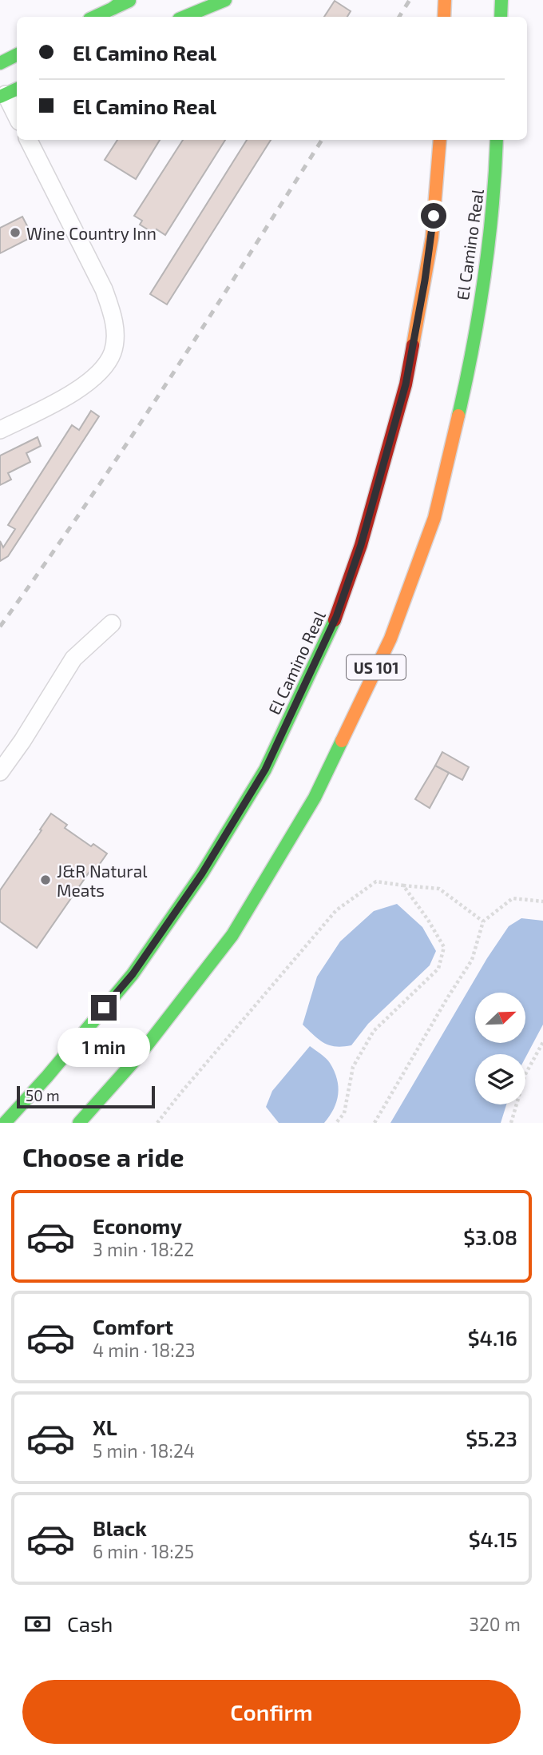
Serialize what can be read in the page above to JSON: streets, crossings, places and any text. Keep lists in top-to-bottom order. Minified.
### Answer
{"streets":{"main road":["El Camino Real","US 101"]},"places":["Wine Country Inn","J&R Natural Meats"],"scale_bar":"50 m","north":"top right","page":{"banner":["El Camino Real","El Camino Real"],"bubble":"1 min","scale":"50 m","heading":"Choose a ride","list":[{"name":"Economy","note":"3 min · 18:22","value":"$3.08"},{"name":"Comfort","note":"4 min · 18:23","value":"$4.16"},{"name":"XL","note":"5 min · 18:24","value":"$5.23"},{"name":"Black","note":"6 min · 18:25","value":"$4.15"}],"pay":["Cash","320 m"],"buttons":"Confirm"}}
